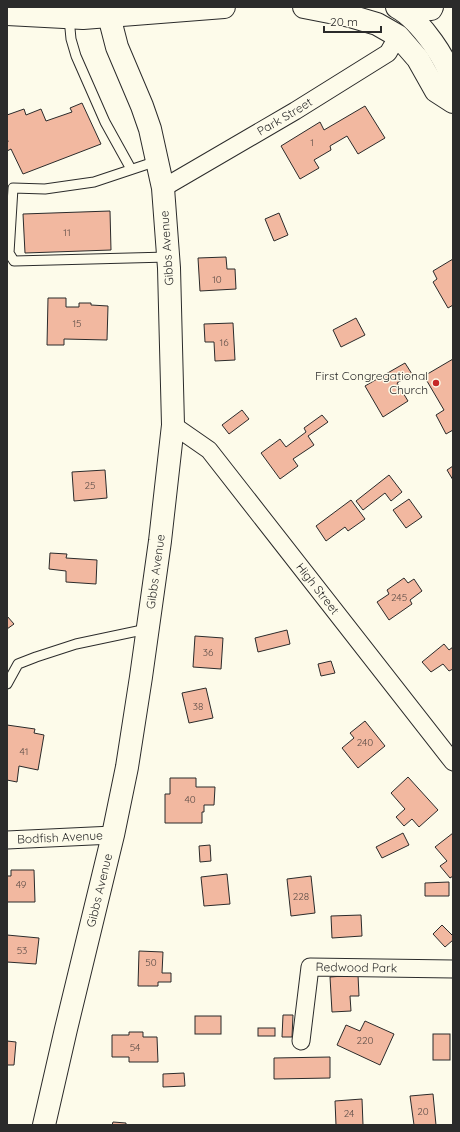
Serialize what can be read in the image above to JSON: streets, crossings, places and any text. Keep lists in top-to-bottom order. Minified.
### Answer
{"streets":{"main road":["Gibbs Avenue"],"street":["Park Street","High Street","Bodfish Avenue","Redwood Park"]},"crossings":[["Park Street","Gibbs Avenue"],["Gibbs Avenue","High Street"],["Gibbs Avenue","Bodfish Avenue"]],"places":["First Congregational Church"],"house_numbers":["1","11","10","15","16","25","245","36","38","240","41","40","49","228","53","50","220","54","20","24"],"scale_bar":"20 m"}
